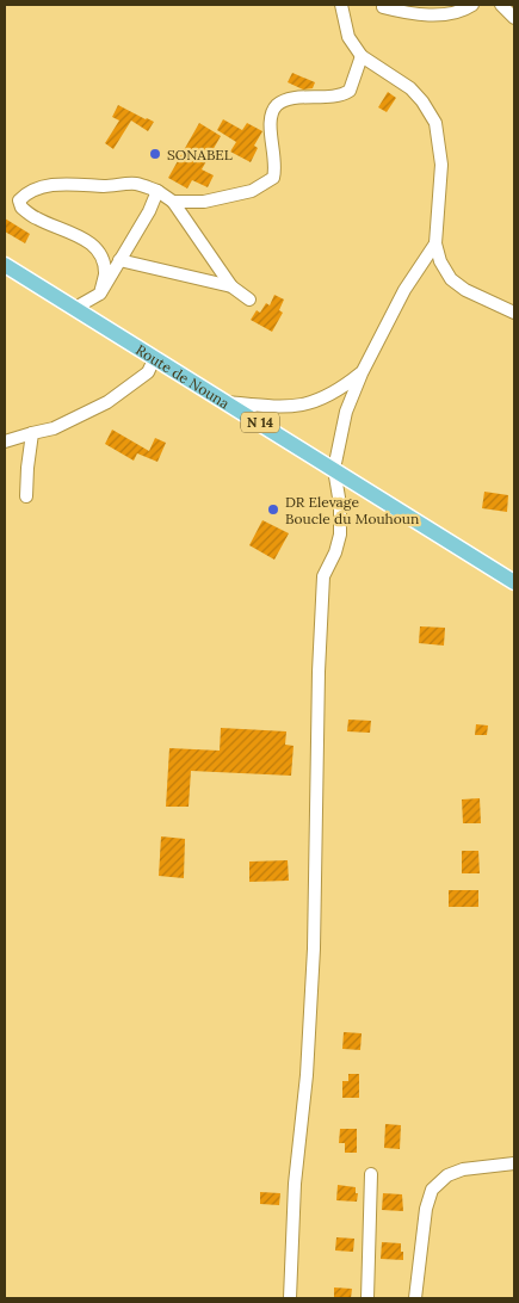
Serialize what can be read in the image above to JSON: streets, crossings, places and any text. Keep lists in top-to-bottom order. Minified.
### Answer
{"streets":{"main road":["Route de Nouna","N 14"]},"places":["SONABEL","DR Elevage Boucle du Mouhoun"]}
